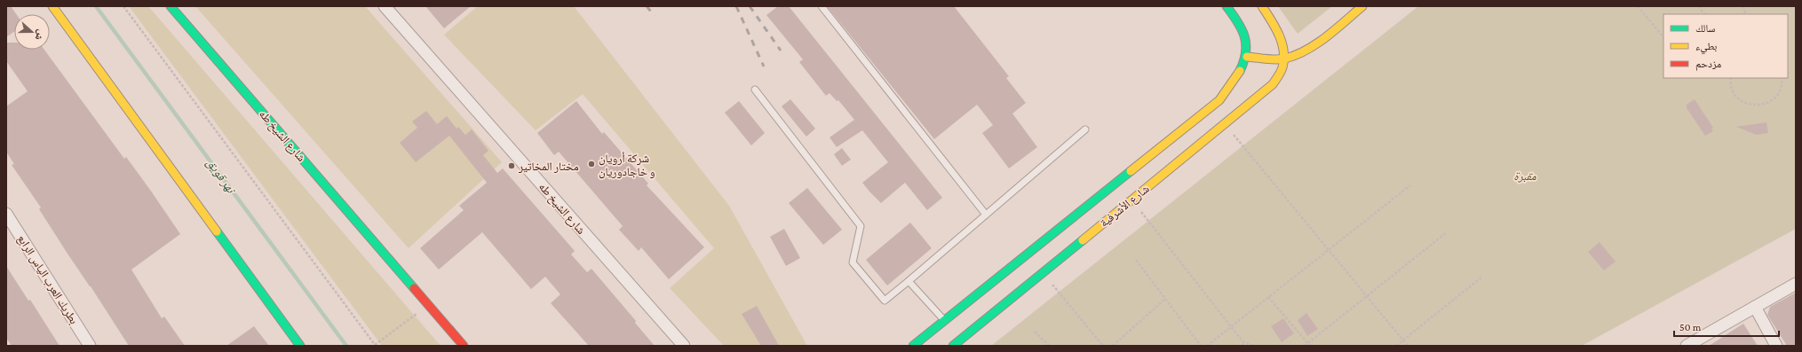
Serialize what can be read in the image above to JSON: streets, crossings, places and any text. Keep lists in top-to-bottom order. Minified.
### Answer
{"streets":{"main road":["شارع الشيخ طه","شارع الأشرفية"],"street":["بطريك العرب الياس الرابع"]},"water":["نهر قويق"],"parks":["مقبرة"],"places":["شركة أرويان و خاجادوريان","مختار المخاتير"],"legend":["سالك","بطيء","مزدحم"],"scale_bar":"50 m","north":"right"}
